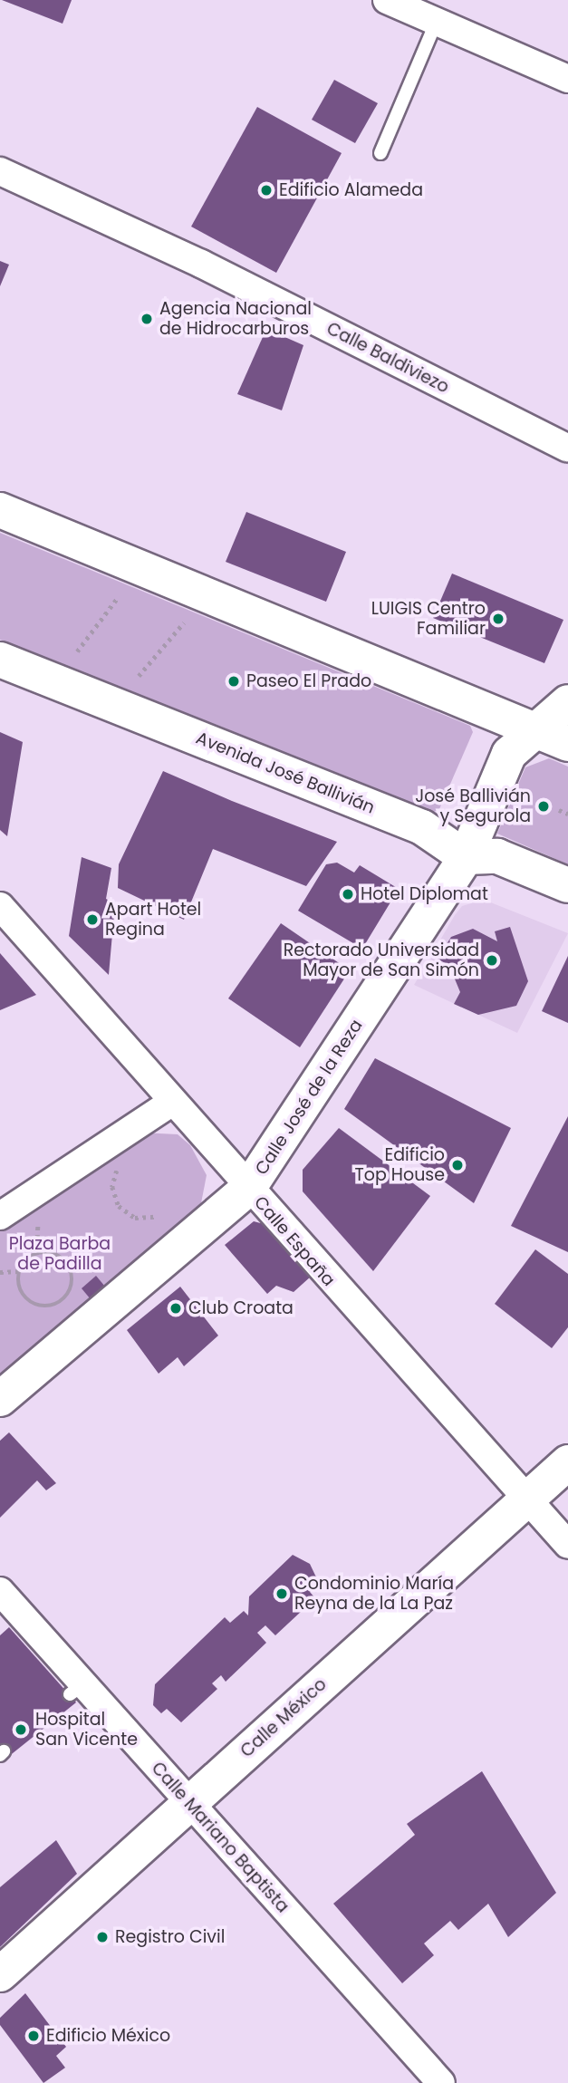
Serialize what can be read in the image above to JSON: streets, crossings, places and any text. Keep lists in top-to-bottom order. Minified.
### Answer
{"streets":{"main road":["Avenida José Ballivián","Calle José de la Reza","Calle México"],"street":["Calle Baldiviezo","Calle España","Calle Mariano Baptista"]},"crossings":[["Avenida José Ballivián","Calle José de la Reza"],["Calle José de la Reza","Calle España"],["Calle España","Calle México"],["Calle México","Calle Mariano Baptista"]],"parks":["Plaza Barba de Padilla"],"places":["Edificio Alameda","Agencia Nacional de Hidrocarburos","LUIGIS Centro Familiar","Paseo El Prado","José Ballivián y Segurola","Hotel Diplomat","Apart Hotel Regina","Rectorado Universidad Mayor de San Simón","Edificio Top House","Club Croata","Condominio María Reyna de la La Paz","Hospital San Vicente","Registro Civil","Edificio México"]}
